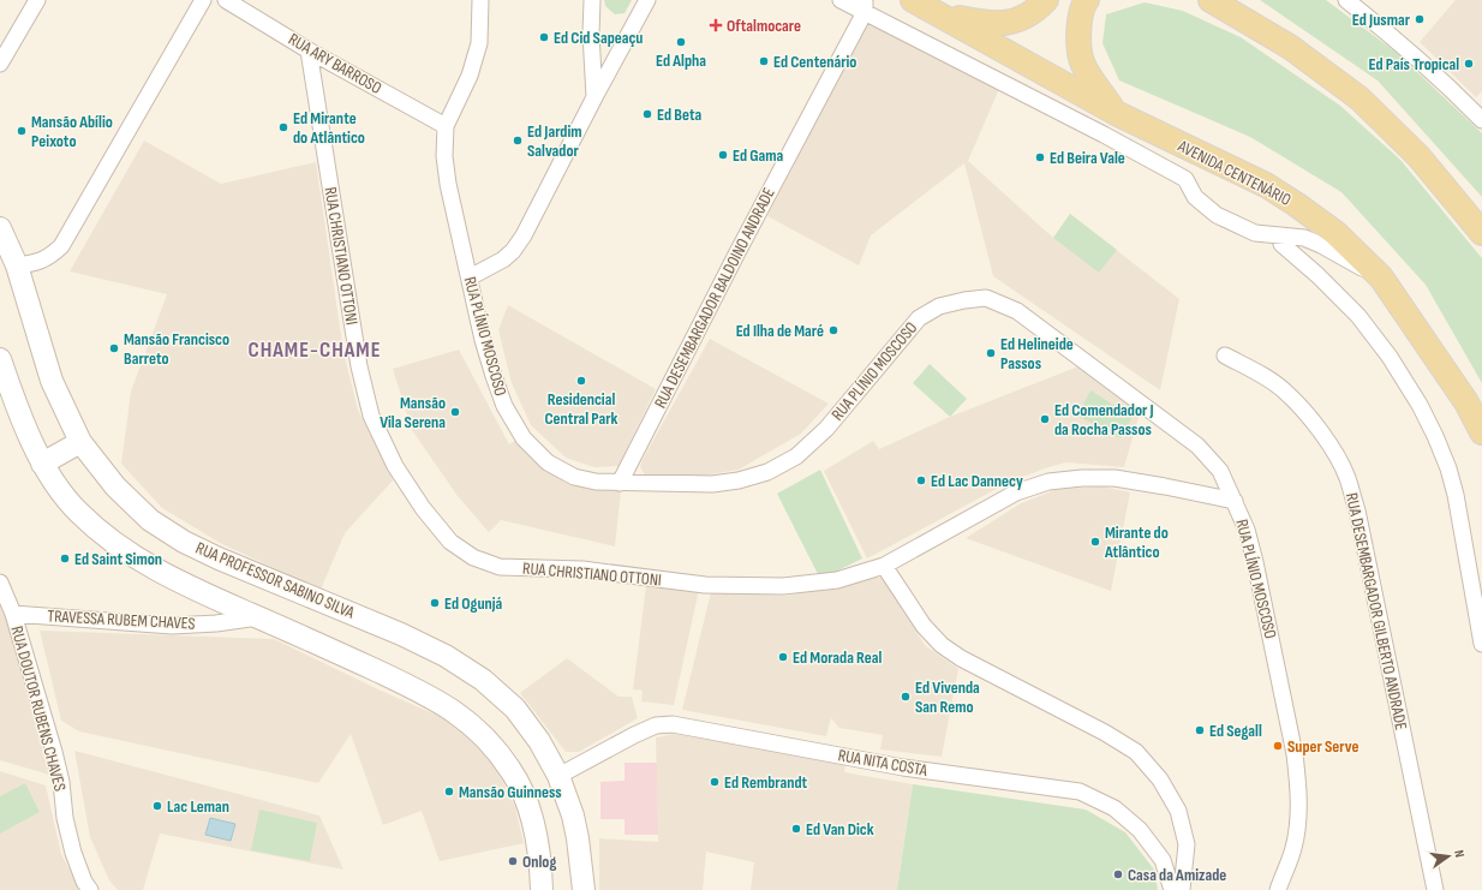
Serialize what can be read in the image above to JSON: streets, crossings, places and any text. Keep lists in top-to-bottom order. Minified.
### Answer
{"streets":{"main road":["AVENIDA CENTENÁRIO","RUA PROFESSOR SABINO SILVA"],"street":["RUA ARY BARROSO","RUA CHRISTIANO OTTONI","RUA DESEMBARGADOR BALDOINO ANDRADE","RUA PLÍNIO MOSCOSO","RUA DESEMBARGADOR GILBERTO ANDRADE","TRAVESSA RUBEM CHAVES","RUA DOUTOR RUBENS CHAVES","RUA NITA COSTA"]},"crossings":[["RUA ARY BARROSO","RUA CHRISTIANO OTTONI"],["RUA ARY BARROSO","RUA PLÍNIO MOSCOSO"],["RUA CHRISTIANO OTTONI","RUA PLÍNIO MOSCOSO"],["RUA DESEMBARGADOR BALDOINO ANDRADE","RUA PLÍNIO MOSCOSO"],["RUA PROFESSOR SABINO SILVA","RUA NITA COSTA"],["TRAVESSA RUBEM CHAVES","RUA DOUTOR RUBENS CHAVES"]],"districts":["CHAME-CHAME"],"places":{"other":["Ed Jusmar","Ed Cid Sapeaçu","Ed Alpha","Ed Centenário","Ed País Tropical","Ed Beta","Ed Mirante do Atlântico","Mansão Abílio Peixoto","Ed Jardim Salvador","Ed Gama","Ed Beira Vale","Ed Ilha de Maré","Mansão Francisco Barreto","Ed Helineide Passos","Residencial Central Park","Mansão Vila Serena","Ed Comendador J da Rocha Passos","Ed Lac Dannecy","Mirante do Atlântico","Ed Saint Simon","Ed Ogunjá","Ed Morada Real","Ed Vivenda San Remo","Ed Segall","Super Serve","Ed Rembrandt","Mansão Guinness","Lac Leman","Ed Van Dick","Onlog","Casa da Amizade"],"health":["Oftalmocare"]},"north":"right"}
